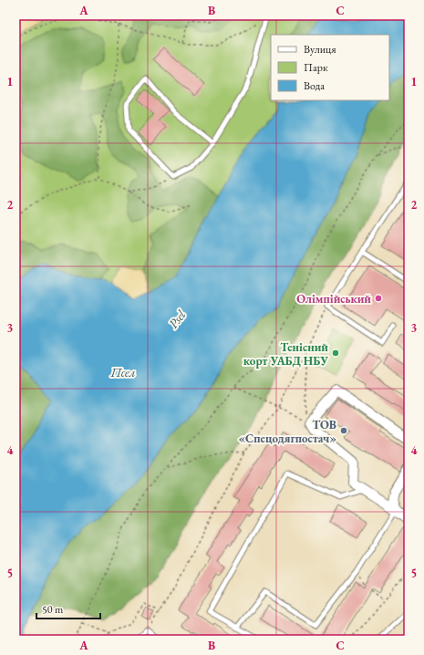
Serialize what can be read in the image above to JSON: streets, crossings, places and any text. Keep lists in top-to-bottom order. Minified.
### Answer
{"water":["Psel","Псел"],"places":["Олімпійський","Тенісний корт УАБД НБУ","ТОВ «Спецодягпостач»"],"legend":["Вулиця","Парк","Вода"],"scale_bar":"50 m","grid":{"columns":["A","B","C"],"rows":["1","2","3","4","5"]}}
